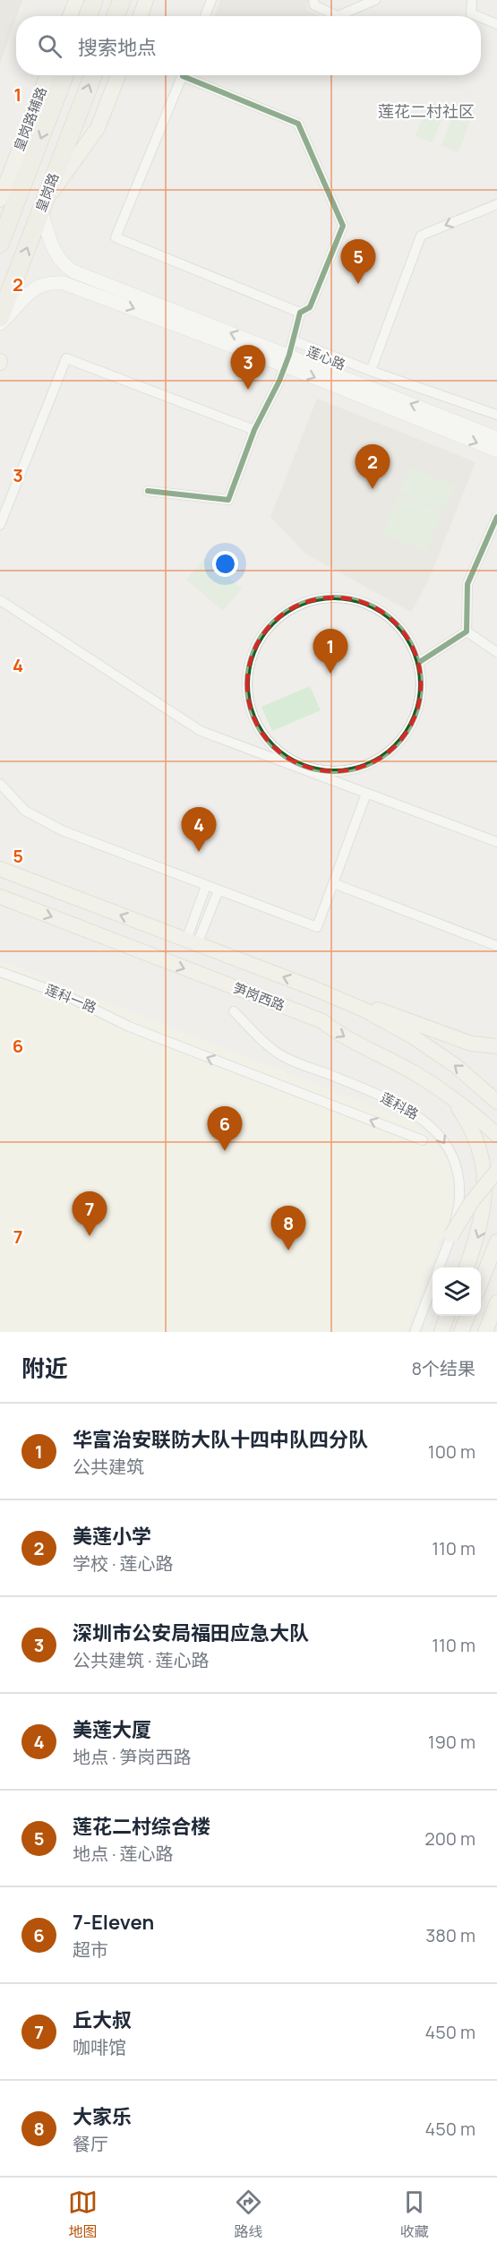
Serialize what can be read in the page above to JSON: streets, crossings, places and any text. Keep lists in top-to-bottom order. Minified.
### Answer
{"streets":{"highway":["皇岗路"],"main road":["皇岗路辅路","莲心路","笋岗西路"],"street":["莲科一路","莲科路"]},"crossings":[["皇岗路","莲心路"]],"one_way":["莲科一路","莲科路"],"districts":["莲花二村社区"],"page":{"search":"搜索地点","pins":["5","3","2","1","4","6","7","8"],"heading":["附近","8个结果"],"list":[{"mark":"1","name":"华富治安联防大队十四中队四分队","note":"公共建筑","value":"100 m"},{"mark":"2","name":"美莲小学","note":"学校 · 莲心路","value":"110 m"},{"mark":"3","name":"深圳市公安局福田应急大队","note":"公共建筑 · 莲心路","value":"110 m"},{"mark":"4","name":"美莲大厦","note":"地点 · 笋岗西路","value":"190 m"},{"mark":"5","name":"莲花二村综合楼","note":"地点 · 莲心路","value":"200 m"},{"mark":"6","name":"7-Eleven","note":"超市","value":"380 m"},{"mark":"7","name":"丘大叔","note":"咖啡馆","value":"450 m"},{"mark":"8","name":"大家乐","note":"餐厅","value":"450 m"}],"nav":["地图","路线","收藏"]},"grid":{"rows":["1","2","3","4","5","6","7"]}}
